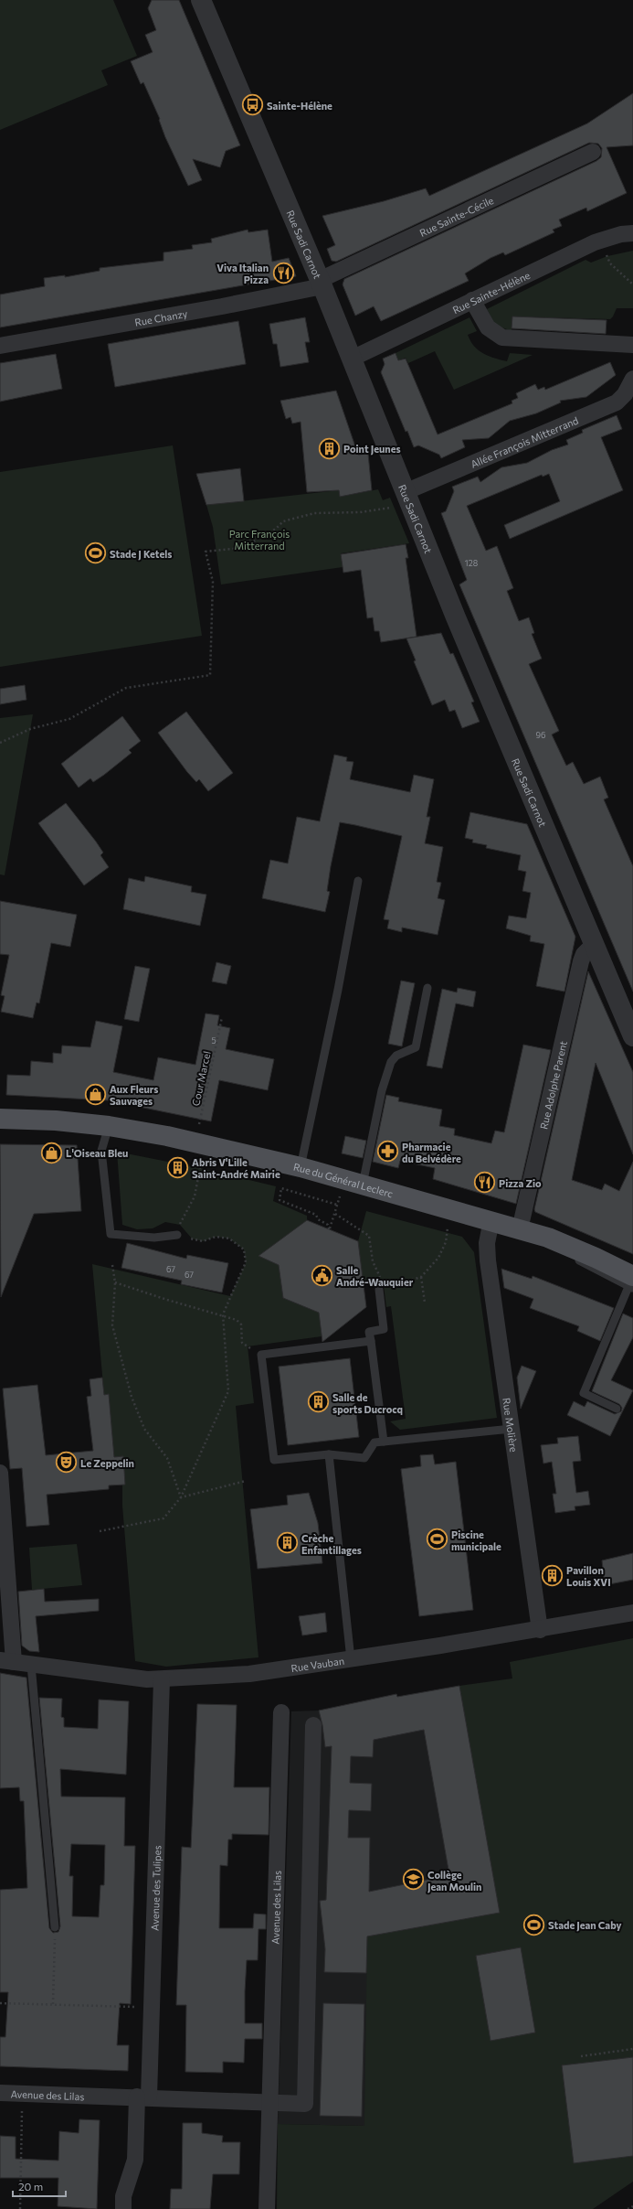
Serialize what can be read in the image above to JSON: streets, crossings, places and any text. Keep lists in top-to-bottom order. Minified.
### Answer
{"streets":{"main road":["Rue du Général Leclerc"],"street":["Rue Sainte-Cécile","Rue Sadi Carnot","Rue Sainte-Hélène","Rue Chanzy","Allée François Mitterrand","Rue Adolphe Parent","Rue Molière","Rue Vauban","Avenue des Tulipes","Avenue des Lilas"],"path":["Cour Marcel"]},"crossings":[["Rue Sainte-Cécile","Rue Sadi Carnot"],["Rue Sainte-Cécile","Rue Chanzy"],["Rue Sadi Carnot","Rue Sainte-Hélène"],["Rue Sadi Carnot","Rue Chanzy"],["Rue Sadi Carnot","Allée François Mitterrand"],["Rue Sadi Carnot","Rue Adolphe Parent"],["Cour Marcel","Rue du Général Leclerc"],["Rue Adolphe Parent","Rue du Général Leclerc"],["Rue du Général Leclerc","Rue Molière"],["Rue Molière","Rue Vauban"],["Rue Vauban","Avenue des Tulipes"],["Avenue des Tulipes","Avenue des Lilas"]],"parks":["Parc François Mitterrand"],"places":{"bus stop":["Sainte-Hélène"],"restaurant":["Viva Italian Pizza","Pizza Zio"],"building":["Point Jeunes","Abris V'Lille Saint-André Mairie","Salle de sports Ducrocq","Crèche Enfantillages","Pavillon Louis XVI"],"sports":["Stade J Ketels","Piscine municipale","Stade Jean Caby"],"shop":["Aux Fleurs Sauvages","L'Oiseau Bleu"],"pharmacy":["Pharmacie du Belvédère"],"public building":["Salle André-Wauquier"],"theatre":["Le Zeppelin"],"school or university":["Collège Jean Moulin"]},"house_numbers":["128","96","5","67","67"],"scale_bar":"20 m"}
